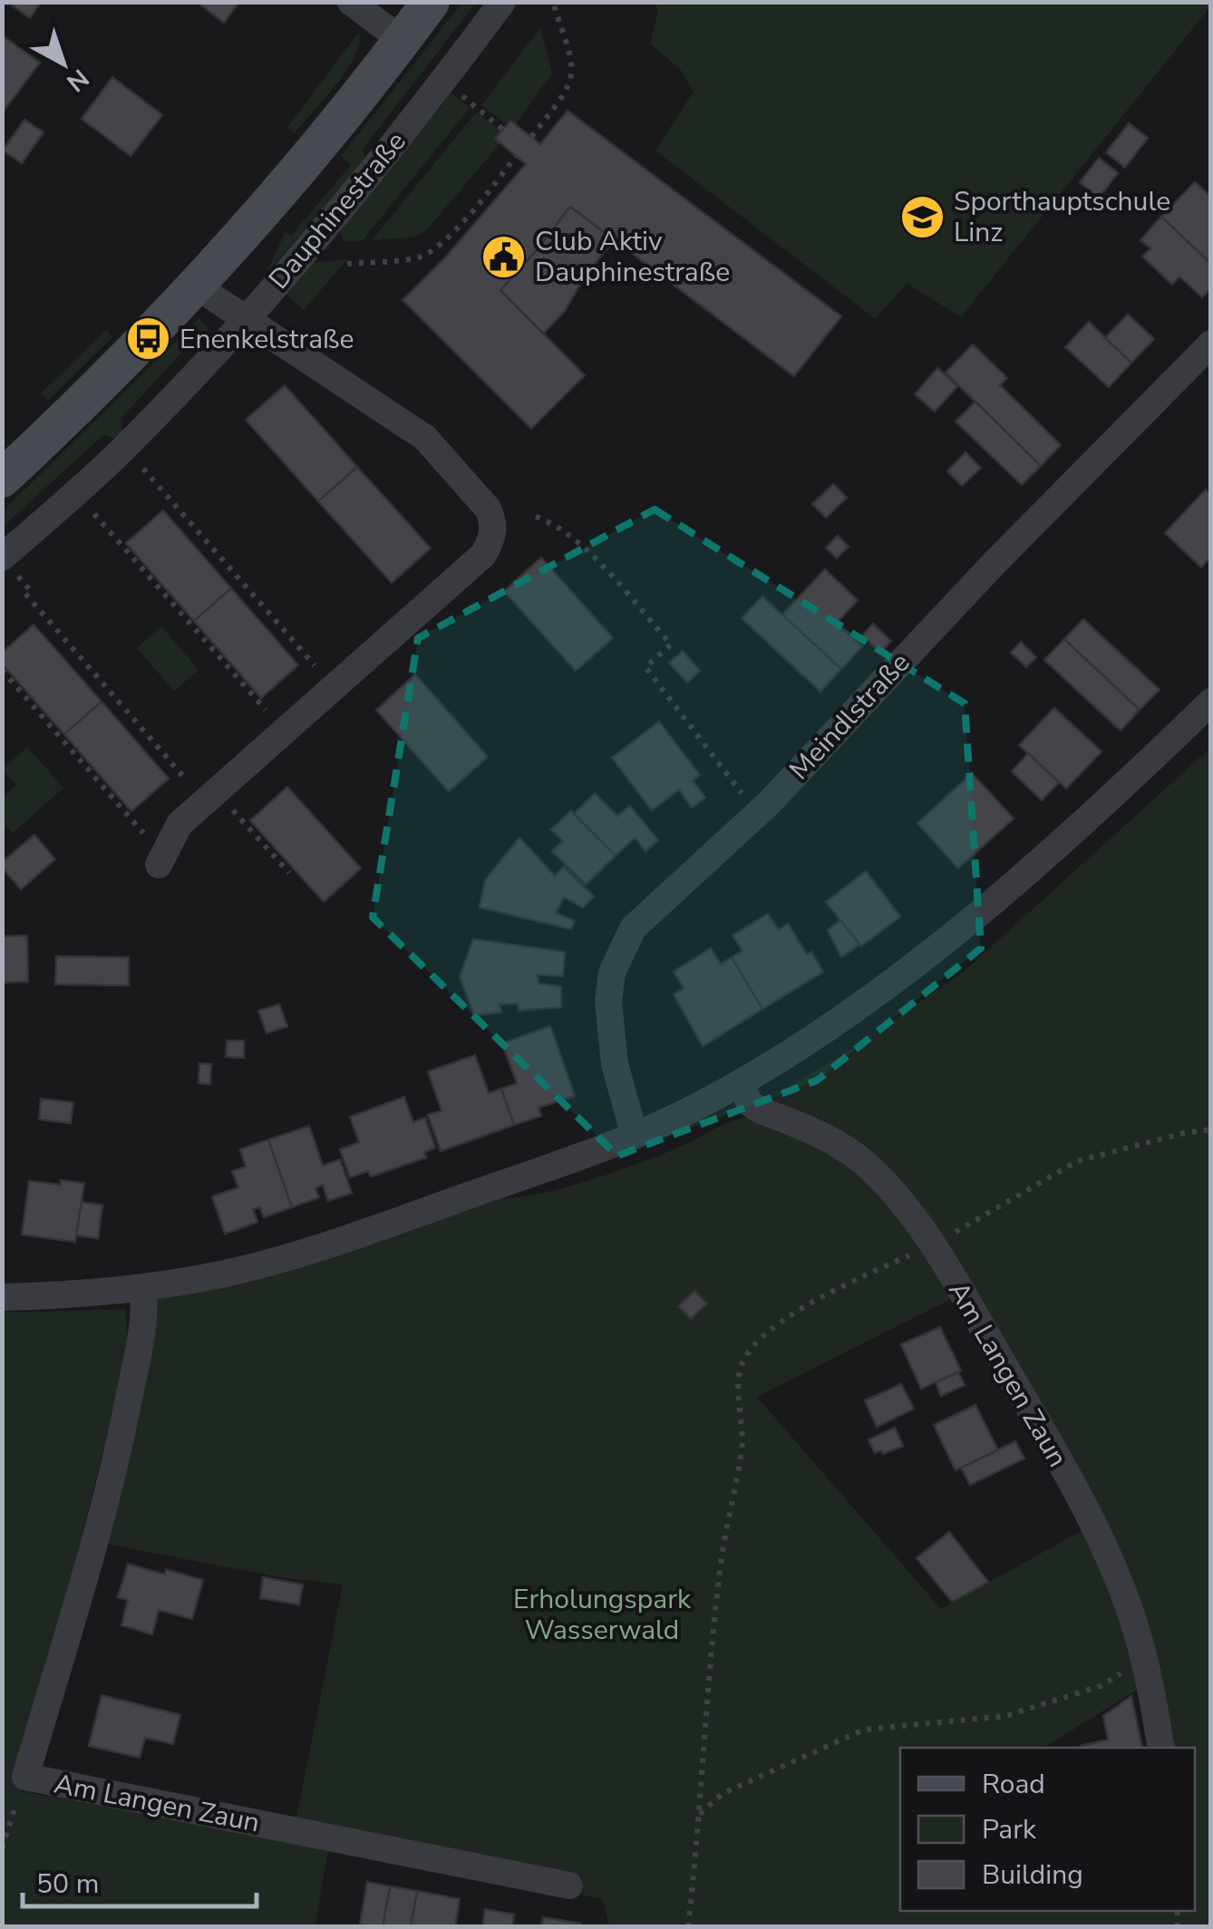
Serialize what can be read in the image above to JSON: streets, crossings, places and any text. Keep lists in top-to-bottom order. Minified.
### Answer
{"streets":{"main road":["Dauphinestraße"],"street":["Meindlstraße","Am Langen Zaun"]},"parks":["Erholungspark Wasserwald"],"places":{"school or university":["Sporthauptschule Linz"],"public building":["Club Aktiv Dauphinestraße"],"bus stop":["Enenkelstraße"]},"legend":["Road","Park","Building"],"scale_bar":"50 m","north":"bottom right"}
